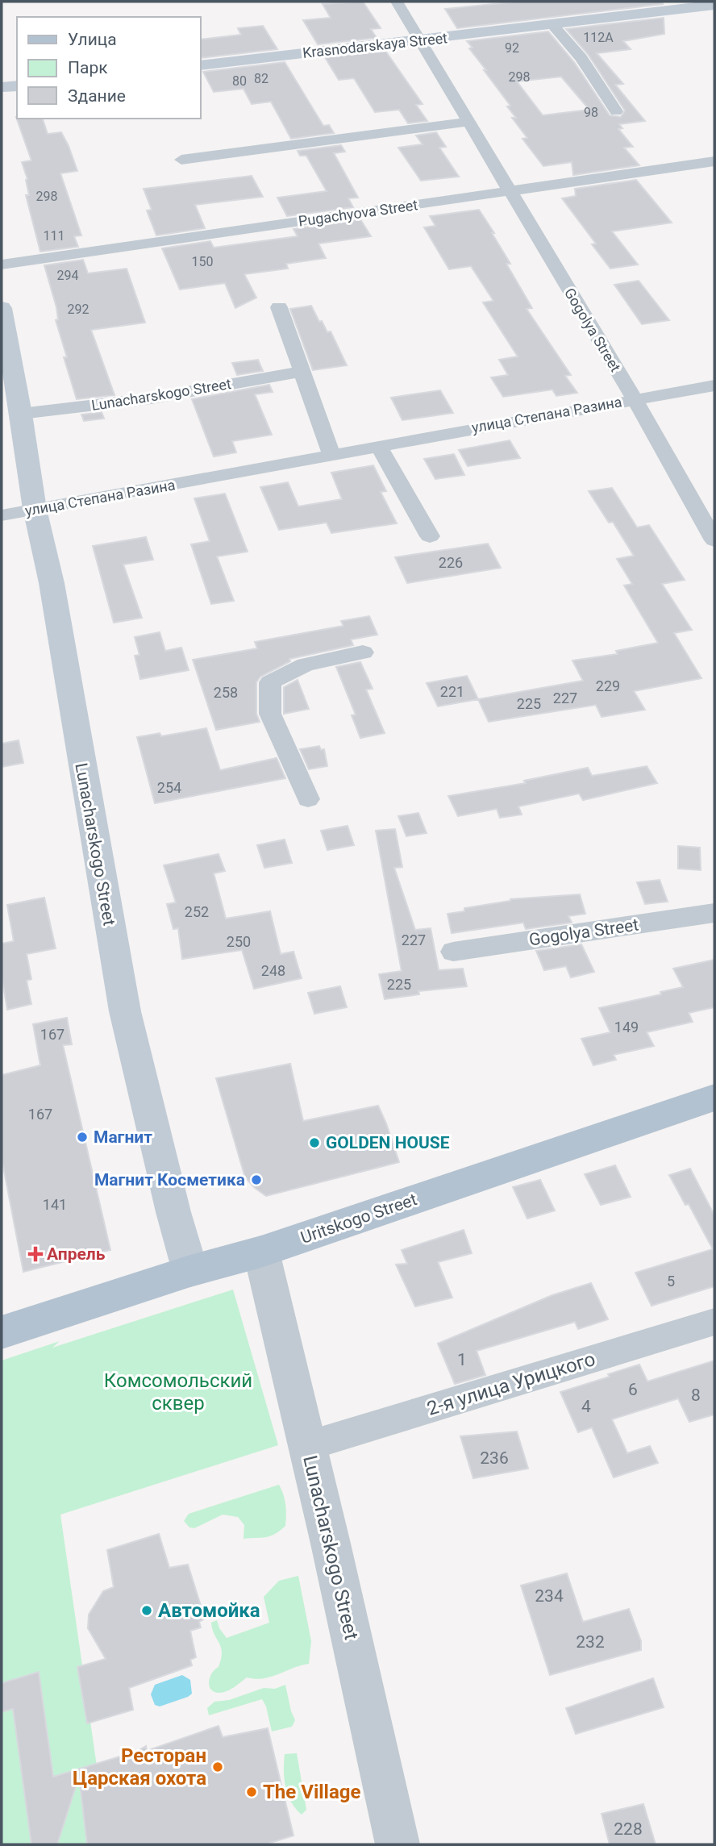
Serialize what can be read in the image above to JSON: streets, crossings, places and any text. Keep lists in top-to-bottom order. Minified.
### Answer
{"streets":{"main road":["Krasnodarskaya Street","Lunacharskogo Street","Uritskogo Street"],"street":["Pugachyova Street","Gogolya Street","улица Степана Разина","2-я улица Урицкого"]},"crossings":[["Krasnodarskaya Street","Gogolya Street"],["Pugachyova Street","Gogolya Street"],["Gogolya Street","улица Степана Разина"],["Lunacharskogo Street","улица Степана Разина"],["Lunacharskogo Street","Uritskogo Street"],["Lunacharskogo Street","2-я улица Урицкого"]],"parks":["Комсомольский сквер"],"places":{"other":["Магнит","GOLDEN HOUSE","Магнит Косметика","Автомойка","Ресторан Царская охота","The Village"],"health":["Апрель"]},"house_numbers":["112А","92","298","82","80","98","298","111","150","294","292","226","229","221","258","227","225","254","252","227","250","248","225","149","167","167","141","5","1","6","8","4","236","234","232","228"],"legend":["Улица","Парк","Здание"]}
